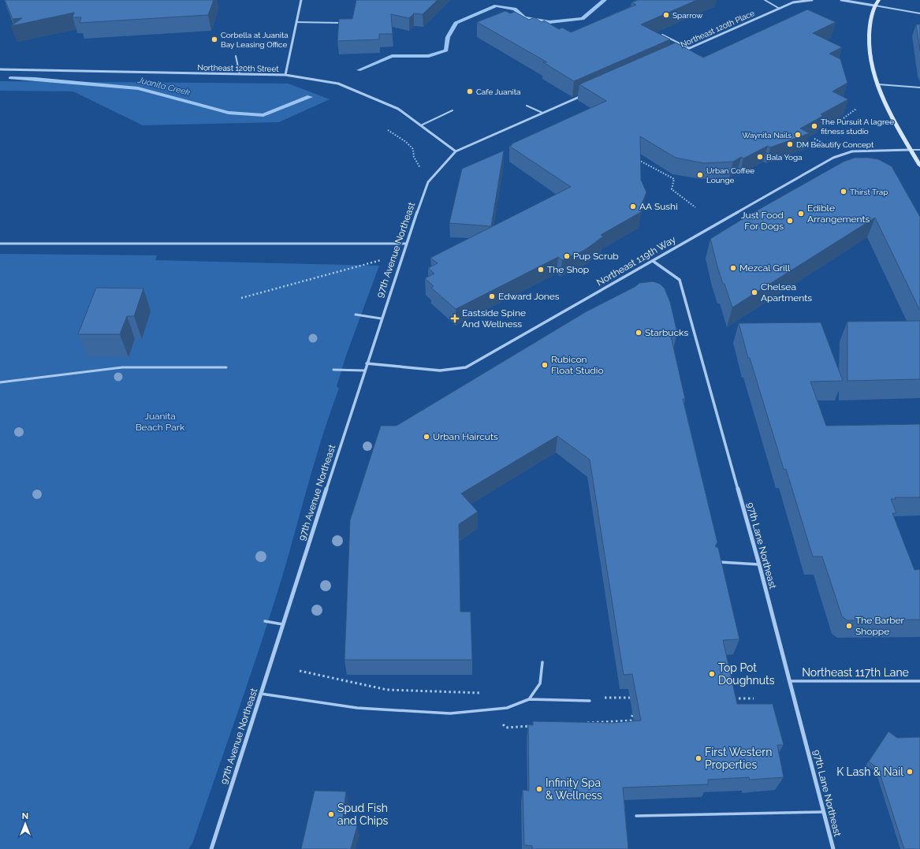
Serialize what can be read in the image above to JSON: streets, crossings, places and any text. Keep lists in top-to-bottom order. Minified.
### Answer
{"streets":{"street":["Northeast 120th Place","Northeast 120th Street","97th Avenue Northeast","Northeast 119th Way","97th Lane Northeast"],"lane":["Northeast 117th Lane"]},"crossings":[["Northeast 120th Street","97th Avenue Northeast"],["97th Avenue Northeast","Northeast 119th Way"],["Northeast 119th Way","97th Lane Northeast"],["97th Lane Northeast","Northeast 117th Lane"]],"water":["Juanita Creek"],"parks":["Juanita Beach Park"],"places":{"other":["Sparrow","Corbella at Juanita Bay Leasing Office","Cafe Juanita","The Pursuit A lagree fitness studio","Waynita Nails","DM Beautify Concept","Bala Yoga","Urban Coffee Lounge","Thirst Trap","AA Sushi","Edible Arrangements","Just Food For Dogs","Pup Scrub","Mezcal Grill","The Shop","Chelsea Apartments","Edward Jones","Starbucks","Rubicon Float Studio","Urban Haircuts","The Barber Shoppe","Top Pot Doughnuts","First Western Properties","K Lash & Nail","Infinity Spa & Wellness","Spud Fish and Chips"],"health":["Eastside Spine And Wellness"]},"north":"top"}
